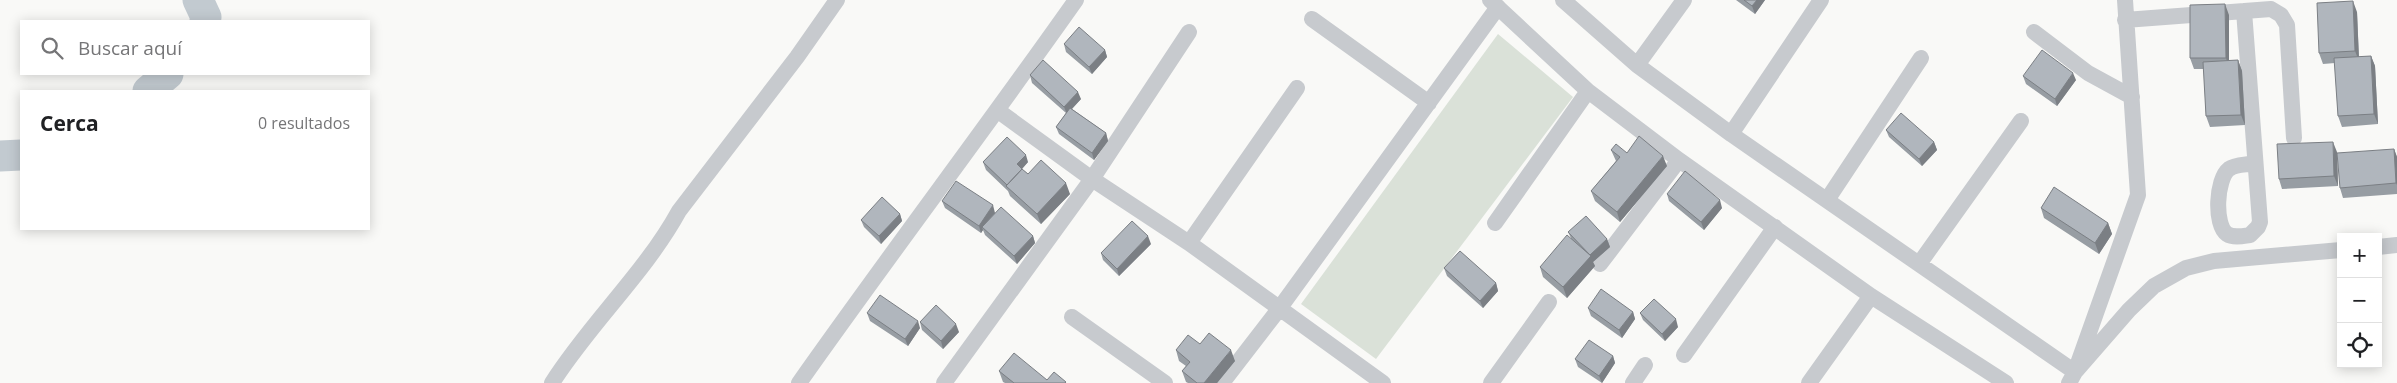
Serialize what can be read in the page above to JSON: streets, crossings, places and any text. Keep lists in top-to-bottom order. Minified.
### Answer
{"page":{"search":"Buscar aquí","heading":["Cerca","0 resultados"],"map_buttons":["+","−"]}}
